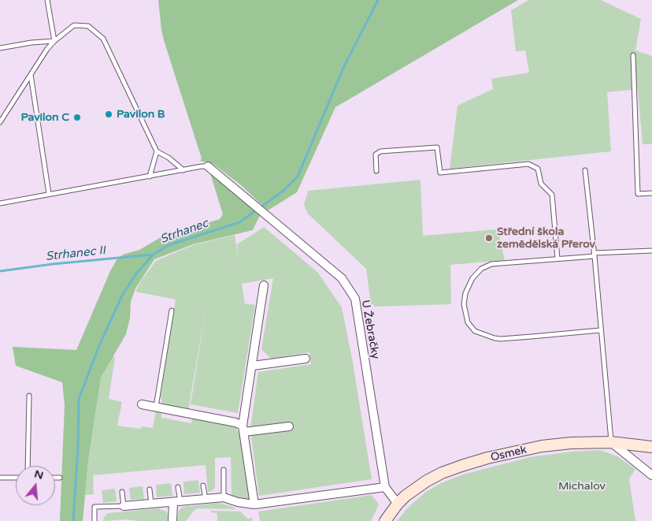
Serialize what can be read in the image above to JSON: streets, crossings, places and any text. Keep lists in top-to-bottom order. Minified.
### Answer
{"streets":{"street":["U Žebračky","Osmek"]},"crossings":[["U Žebračky","Osmek"]],"water":["Strhanec","Strhanec II"],"parks":["Michalov"],"places":["Pavilon B","Pavilon C","Střední škola zemědělská Přerov"],"north":"top"}
